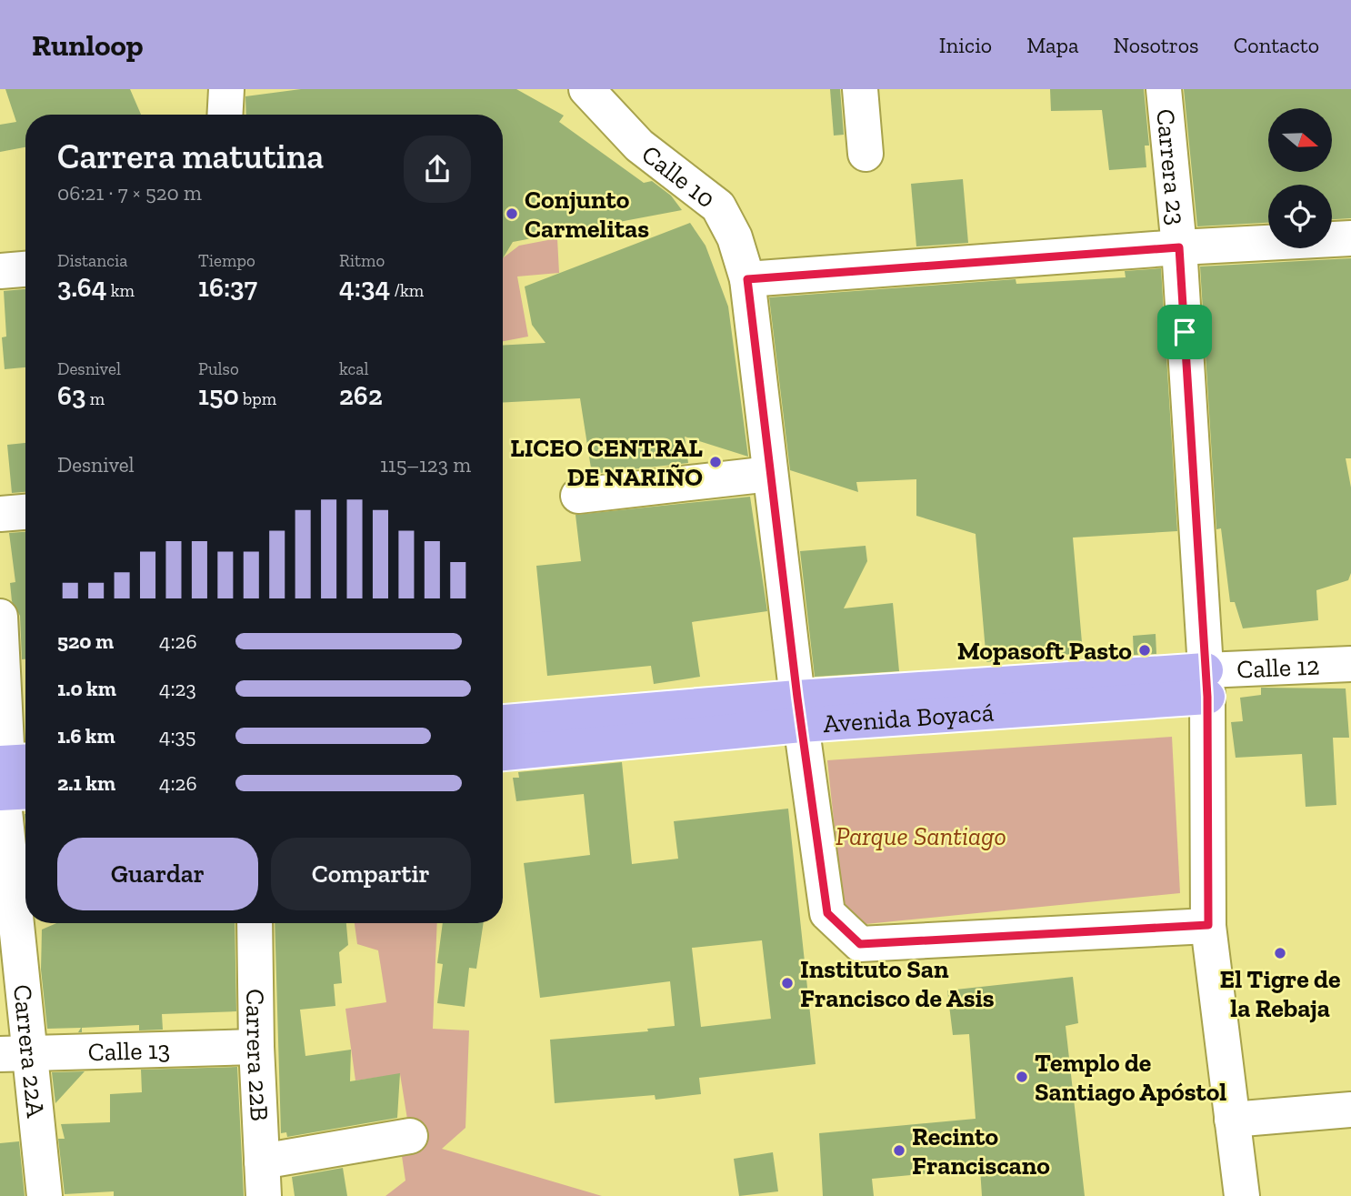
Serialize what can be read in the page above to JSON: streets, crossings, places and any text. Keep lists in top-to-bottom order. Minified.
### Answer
{"streets":{"main road":["Avenida Boyacá"],"street":["Carrera 23","Calle 10","Calle 12","Calle 13","Carrera 22A","Carrera 22B"]},"crossings":[["Carrera 23","Calle 10"],["Carrera 23","Calle 12"],["Carrera 23","Avenida Boyacá"],["Calle 10","Avenida Boyacá"],["Calle 12","Avenida Boyacá"],["Calle 13","Carrera 22A"],["Calle 13","Carrera 22B"]],"parks":["Parque Santiago"],"places":["Conjunto Carmelitas","LICEO CENTRAL DE NARIÑO","Mopasoft Pasto","El Tigre de la Rebaja","Instituto San Francisco de Asis","Templo de Santiago Apóstol","Recinto Franciscano"],"north":"right","page":{"header":"Runloop","nav":["Inicio","Mapa","Nosotros","Contacto"],"heading":["Carrera matutina","06:21 · 7 × 520 m"],"stats":[["Distancia","3.64 km"],["Tiempo","16:37"],["Ritmo","4:34 /km"],["Desnivel","63 m"],["Pulso","150 bpm"],["kcal","262"]],"chart":["Desnivel","115–123 m"],"list":[{"name":"520 m","note":"4:26"},{"name":"1.0 km","note":"4:23"},{"name":"1.6 km","note":"4:35"},{"name":"2.1 km","note":"4:26"}],"buttons":["Guardar","Compartir"]}}
